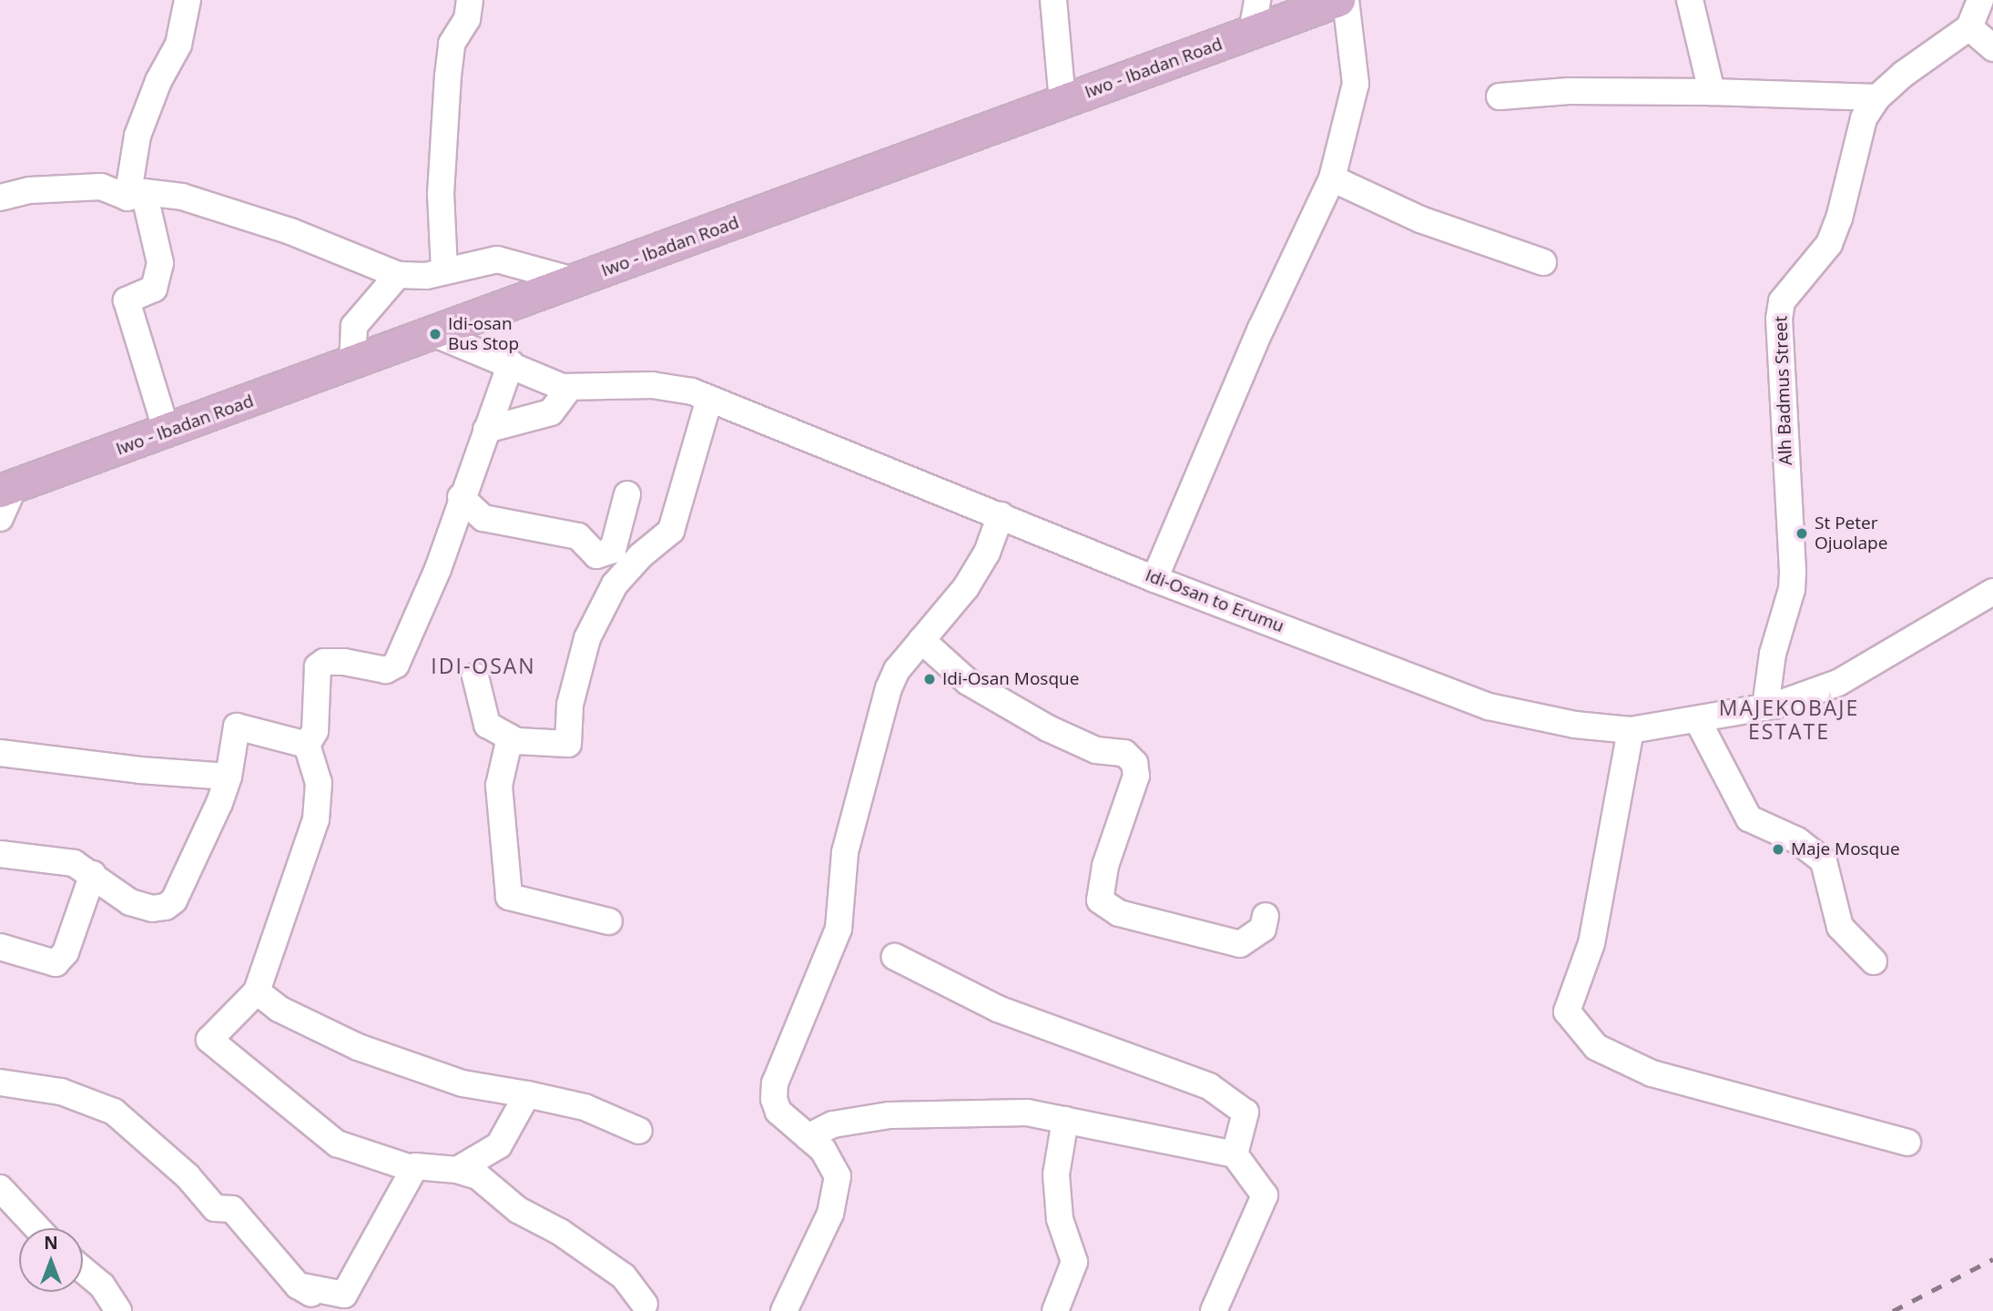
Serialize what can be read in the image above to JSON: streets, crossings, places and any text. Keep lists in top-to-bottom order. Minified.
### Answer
{"streets":{"main road":["Iwo - Ibadan Road"],"street":["Alh Badmus Street","Idi-Osan to Erumu"]},"crossings":[["Iwo - Ibadan Road","Idi-Osan to Erumu"],["Alh Badmus Street","Idi-Osan to Erumu"]],"districts":["IDI-OSAN","MAJEKOBAJE ESTATE"],"places":["Idi-osan Bus Stop","St Peter Ojuolape","Idi-Osan Mosque","Maje Mosque"],"north":"top"}
